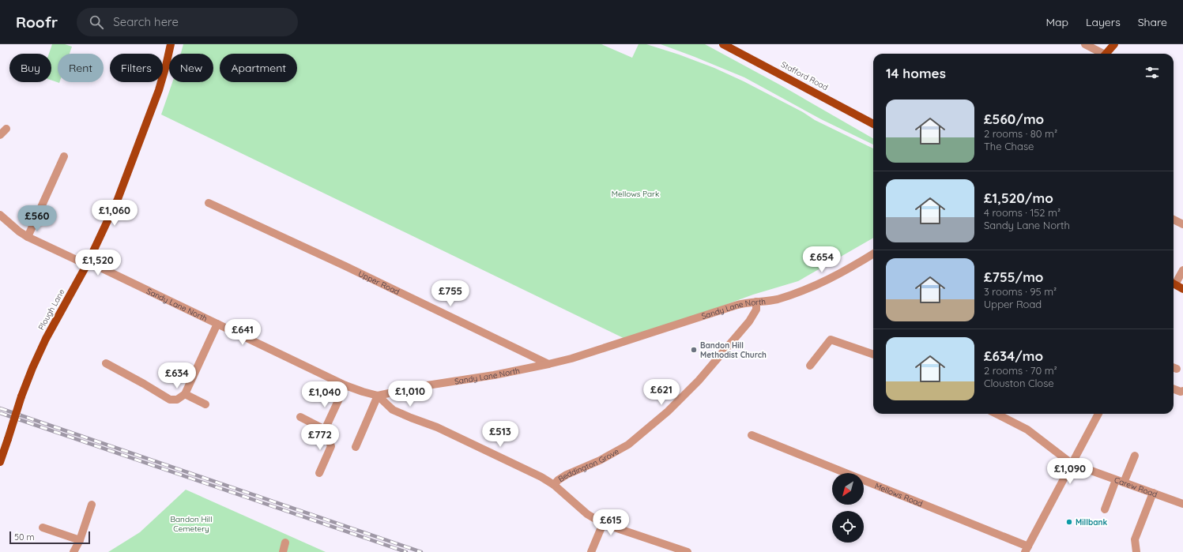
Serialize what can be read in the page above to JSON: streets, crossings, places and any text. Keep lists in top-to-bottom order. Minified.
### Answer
{"streets":{"main road":["Stafford Road","Plough Lane"],"street":["Upper Road","Sandy Lane North","Beddington Grove","Carew Road","Mellows Road"]},"crossings":[["Upper Road","Sandy Lane North"],["Sandy Lane North","Plough Lane"],["Sandy Lane North","Beddington Grove"]],"parks":["Mellows Park","Bandon Hill Cemetery"],"places":["Bandon Hill Methodist Church","Millbank"],"scale_bar":"50 m","north":"bottom left","page":{"header":"Roofr","search":"Search here","nav":["Map","Layers","Share"],"chip":["Buy","Rent","Filters","New","Apartment"],"heading":"14 homes","list":[{"name":"£560/mo","note":"2 rooms · 80 m² · The Chase"},{"name":"£1,520/mo","note":"4 rooms · 152 m² · Sandy Lane North"},{"name":"£755/mo","note":"3 rooms · 95 m² · Upper Road"},{"name":"£634/mo","note":"2 rooms · 70 m² · Clouston Close"}],"price":["£1,060","£560","£654","£1,520","£755","£641","£634","£621","£1,010","£1,040","£513","£772","£1,090","£615"],"scale":"50 m"}}
